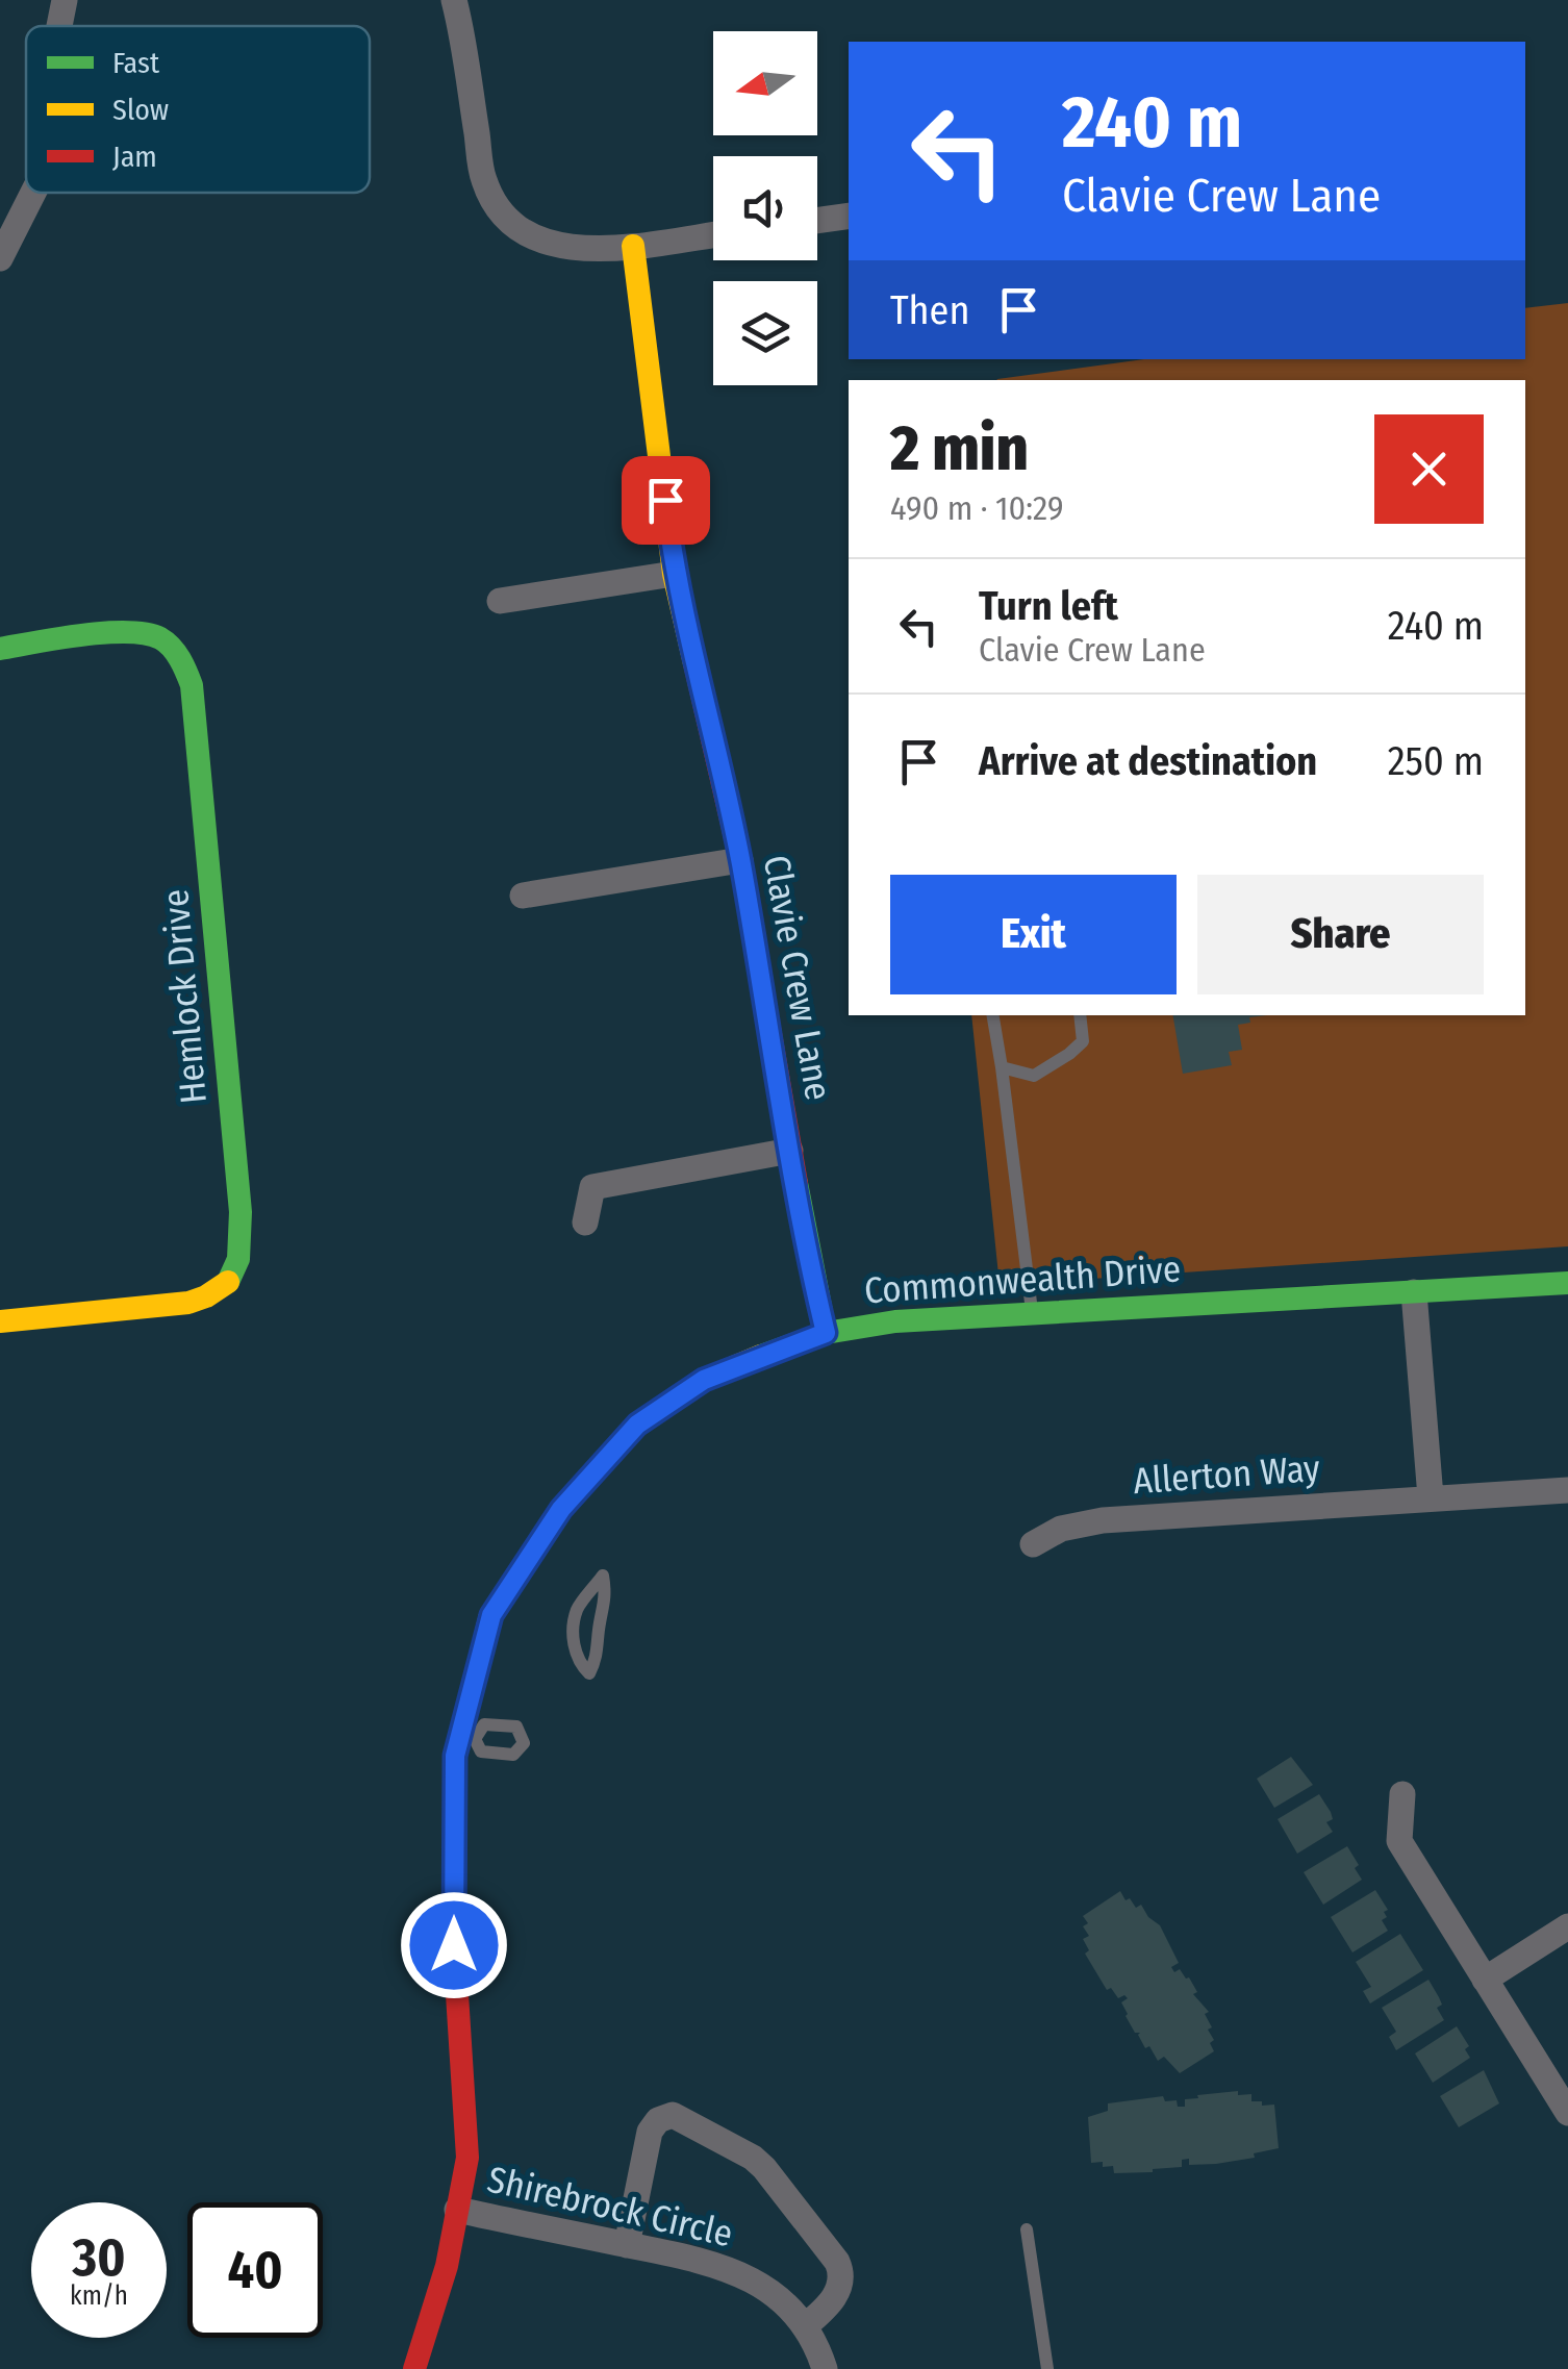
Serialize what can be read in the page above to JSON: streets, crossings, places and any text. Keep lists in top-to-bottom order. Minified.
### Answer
{"streets":{"street":["Clavie Crew Lane","Hemlock Drive","Commonwealth Drive","Allerton Way","Shirebrock Circle"]},"crossings":[["Clavie Crew Lane","Commonwealth Drive"],["Commonwealth Drive","Shirebrock Circle"]],"legend":["Fast","Slow","Jam"],"north":"left","page":{"turn":["240 m","Clavie Crew Lane"],"then":"Then","heading":["2 min","490 m · 10:29"],"list":[{"name":"Turn left","note":"Clavie Crew Lane","value":"240 m"},{"name":"Arrive at destination","value":"250 m"}],"buttons":["Exit","Share"],"speed":"30 km/h","limit":"40"}}
